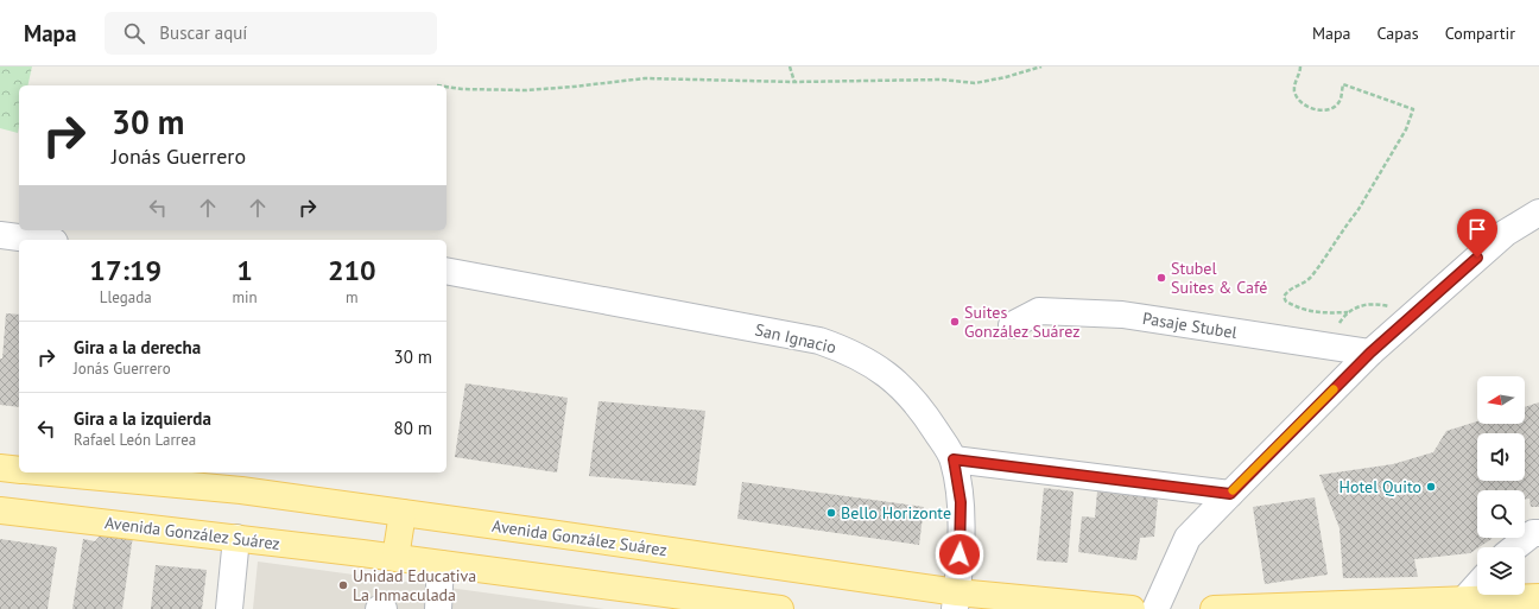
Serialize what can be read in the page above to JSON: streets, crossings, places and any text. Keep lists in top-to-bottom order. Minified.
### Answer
{"streets":{"main road":["Avenida González Suárez"],"street":["Pasaje Stubel","San Ignacio"]},"crossings":[["San Ignacio","Avenida González Suárez"]],"places":["Stubel Suites & Café","Suites González Suárez","Hotel Quito","Bello Horizonte","Unidad Educativa La Inmaculada"],"north":"left","page":{"header":"Mapa","search":"Buscar aquí","nav":["Mapa","Capas","Compartir"],"turn":["30 m","Jonás Guerrero"],"eta":["17:19","Llegada","1","min","210","m"],"list":[{"name":"Gira a la derecha","note":"Jonás Guerrero","value":"30 m"},{"name":"Gira a la izquierda","note":"Rafael León Larrea","value":"80 m"}]}}
